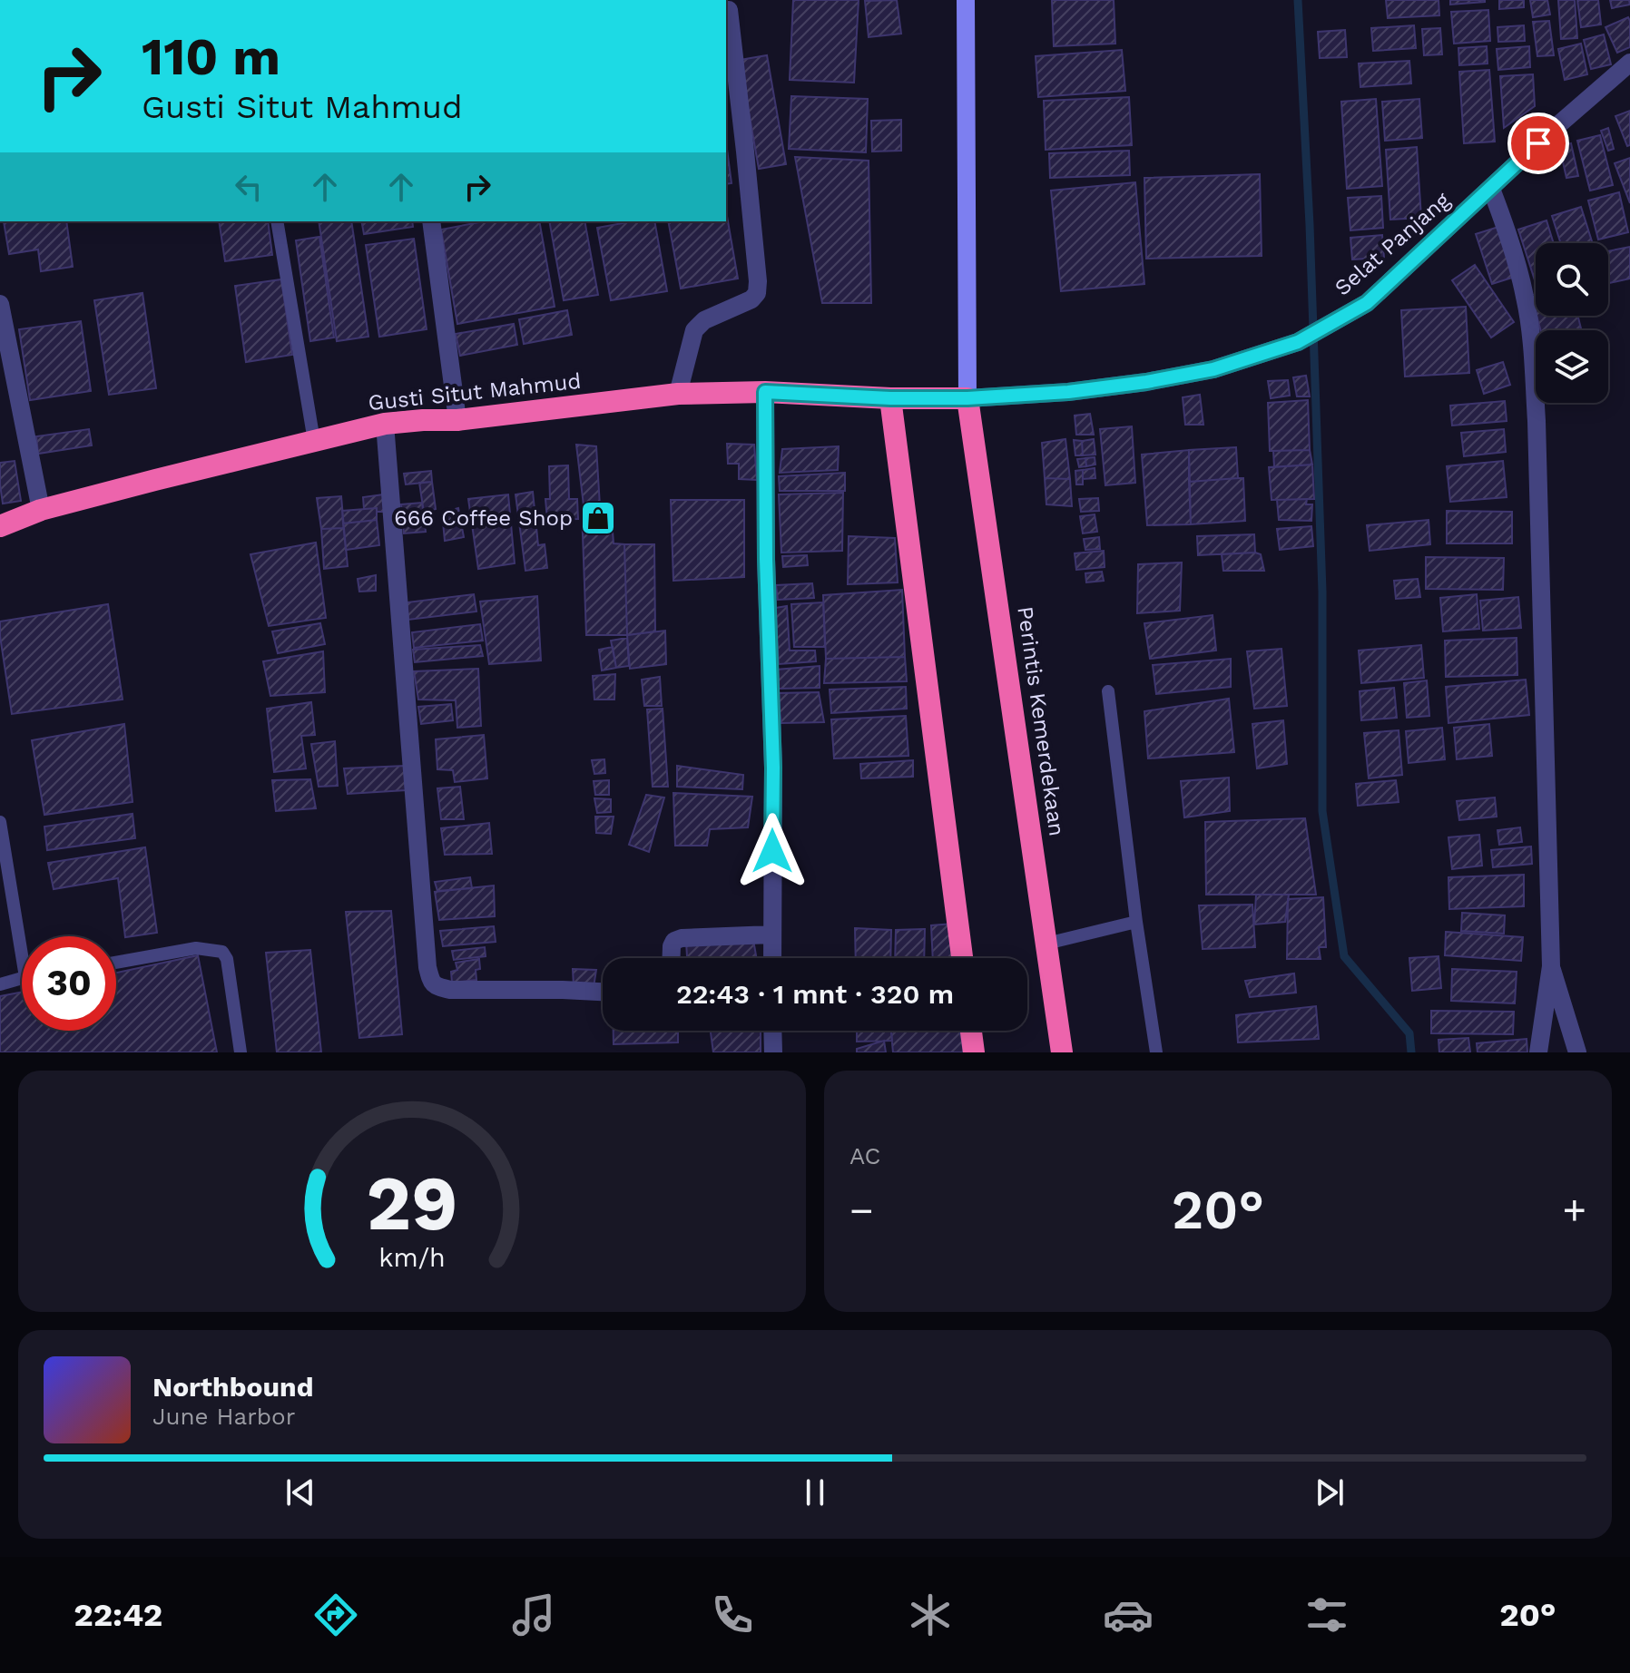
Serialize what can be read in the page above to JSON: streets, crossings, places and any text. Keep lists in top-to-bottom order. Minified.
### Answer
{"streets":{"highway":["Gusti Situt Mahmud","Perintis Kemerdekaan"],"street":["Selat Panjang"]},"crossings":[["Selat Panjang","Gusti Situt Mahmud"],["Selat Panjang","Perintis Kemerdekaan"],["Gusti Situt Mahmud","Perintis Kemerdekaan"]],"places":{"shop":["666 Coffee Shop"]},"page":{"turn":["110 m","Gusti Situt Mahmud"],"limit":"30","trip":"22:43 · 1 mnt · 320 m","tile":"AC","heat":["−","20°","+"],"song":["Northbound","June Harbor"],"tabs":["22:42","20°"],"gauge":["29","km/h"]}}
